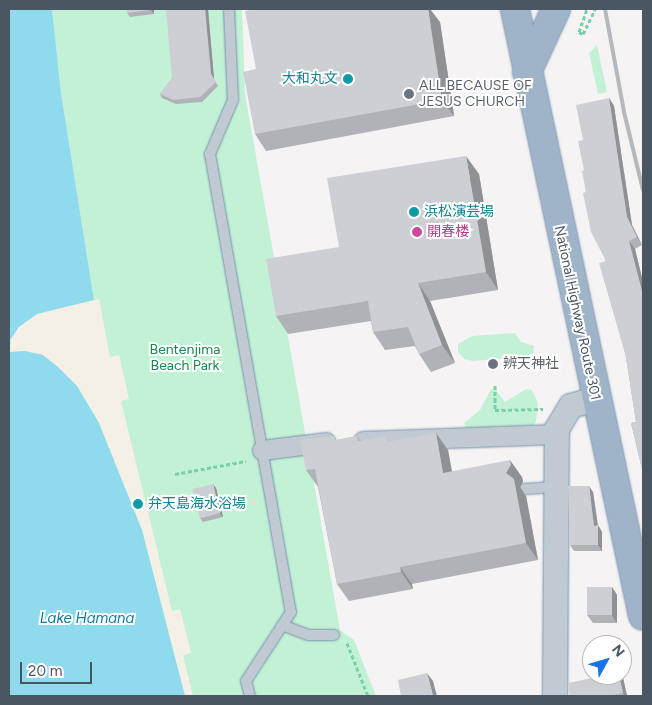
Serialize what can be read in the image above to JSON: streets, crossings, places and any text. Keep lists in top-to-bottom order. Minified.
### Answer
{"streets":{"highway":["National Highway Route 301"]},"water":["Lake Hamana"],"parks":["Bentenjima Beach Park"],"places":["大和丸文","ALL BECAUSE OF JESUS CHURCH","浜松演芸場","開春楼","辨天神社","弁天島海水浴場"],"scale_bar":"20 m","north":"top right"}
